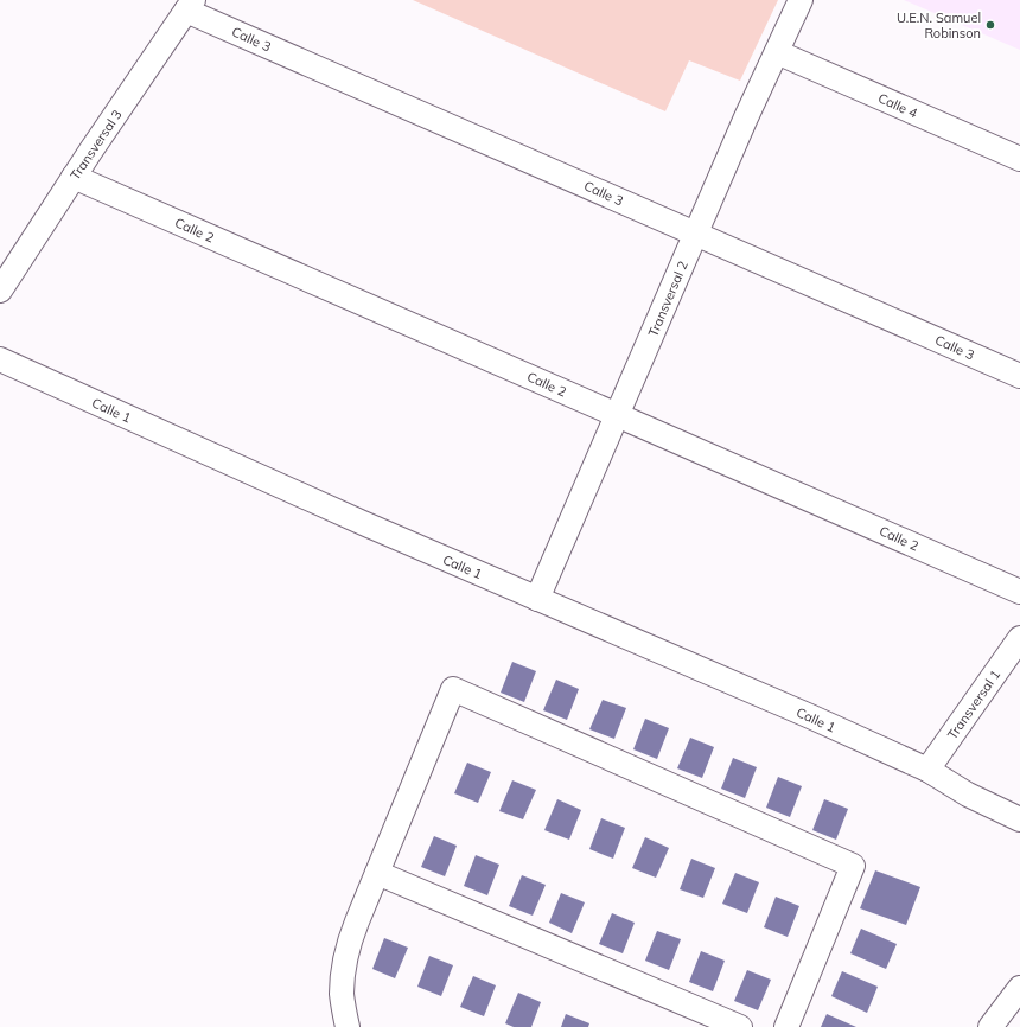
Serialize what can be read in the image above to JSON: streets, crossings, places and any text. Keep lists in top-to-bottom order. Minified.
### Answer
{"streets":{"street":["Calle 3","Calle 4","Transversal 3","Calle 2","Transversal 2","Calle 1","Transversal 1"]},"crossings":[["Calle 3","Transversal 3"],["Calle 3","Transversal 2"],["Calle 4","Transversal 2"],["Transversal 3","Calle 2"],["Calle 2","Transversal 2"],["Transversal 2","Calle 1"],["Calle 1","Transversal 1"]],"places":["U.E.N. Samuel Robinson"]}
